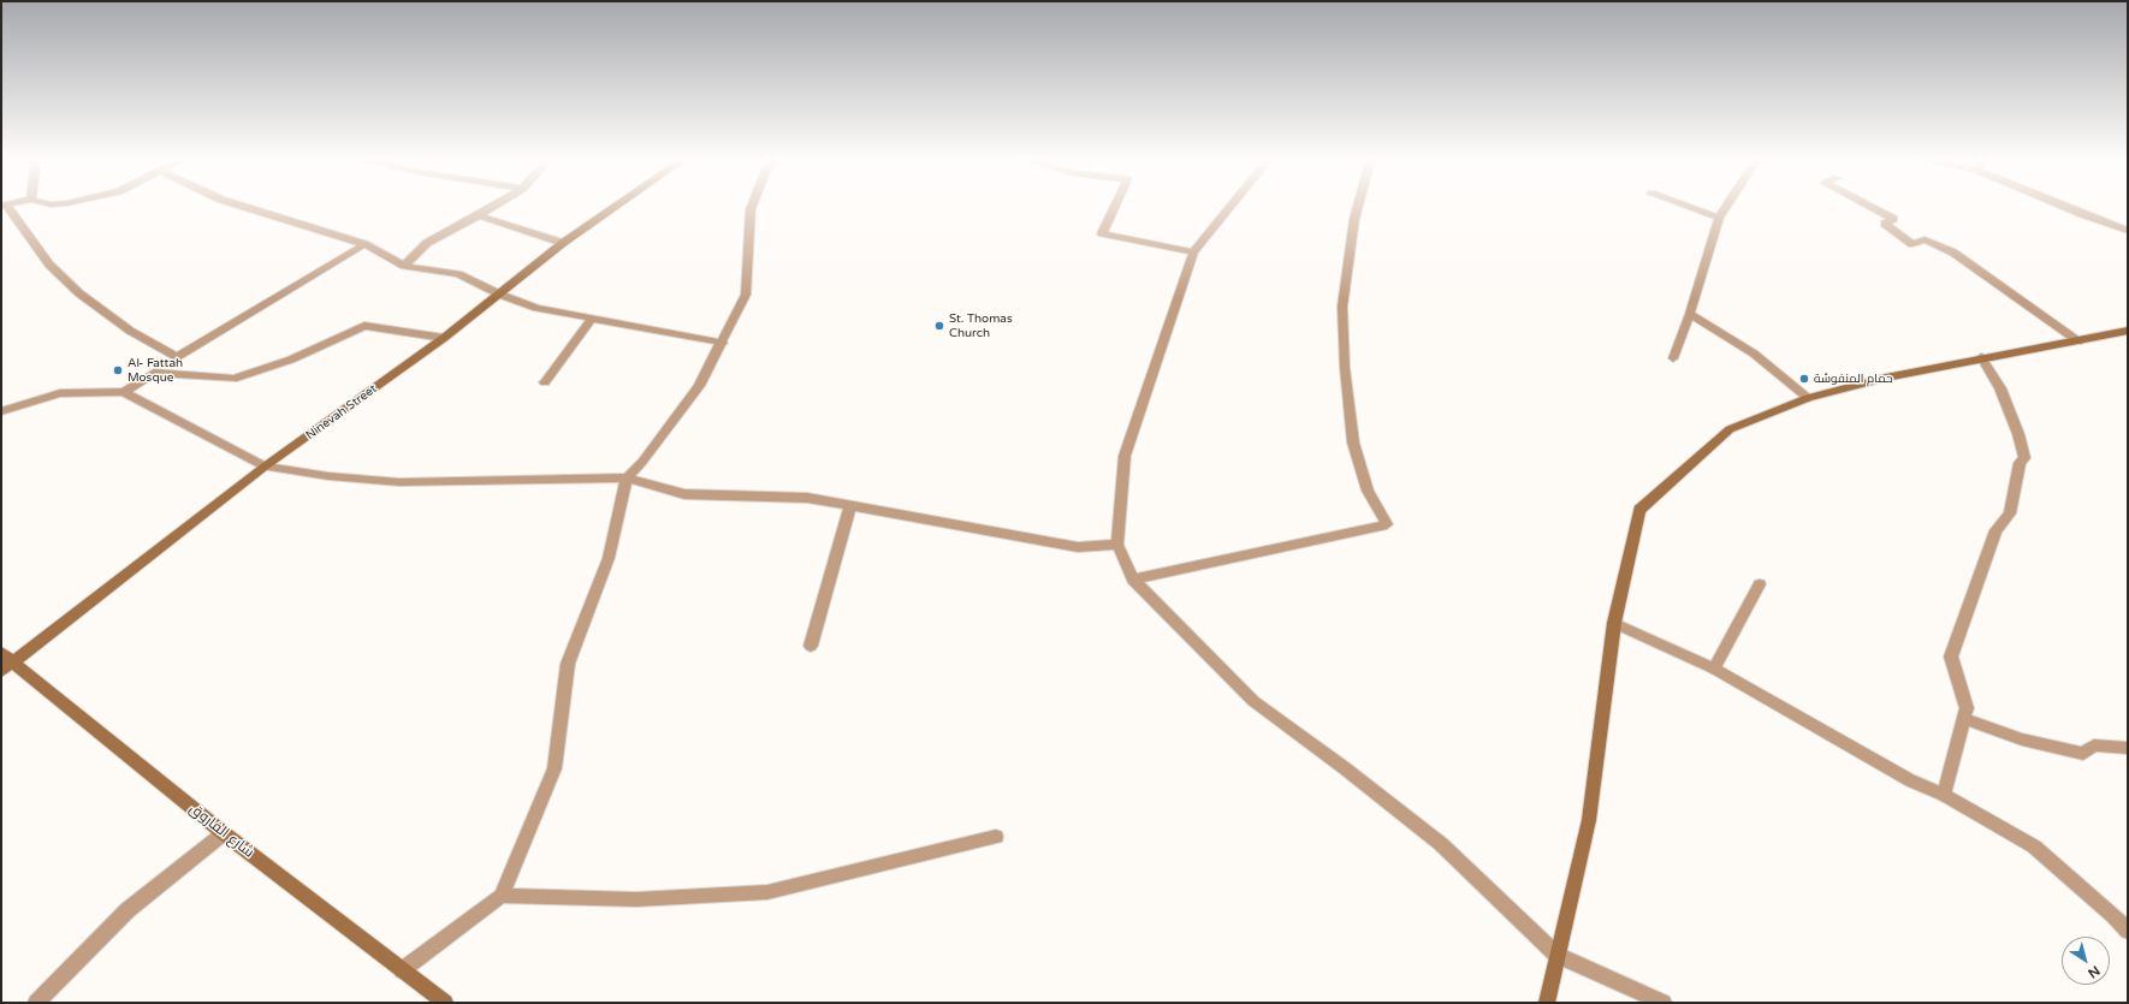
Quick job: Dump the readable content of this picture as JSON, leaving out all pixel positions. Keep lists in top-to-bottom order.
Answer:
{
  "streets": {
    "main road": ["Ninevah Street", "شارع الفاروق"]
  },
  "crossings": [
    ["Ninevah Street", "شارع الفاروق"]
  ],
  "places": ["St. Thomas Church", "Al- Fattah Mosque", "حمام المنفوشة"],
  "north": "bottom right"
}
